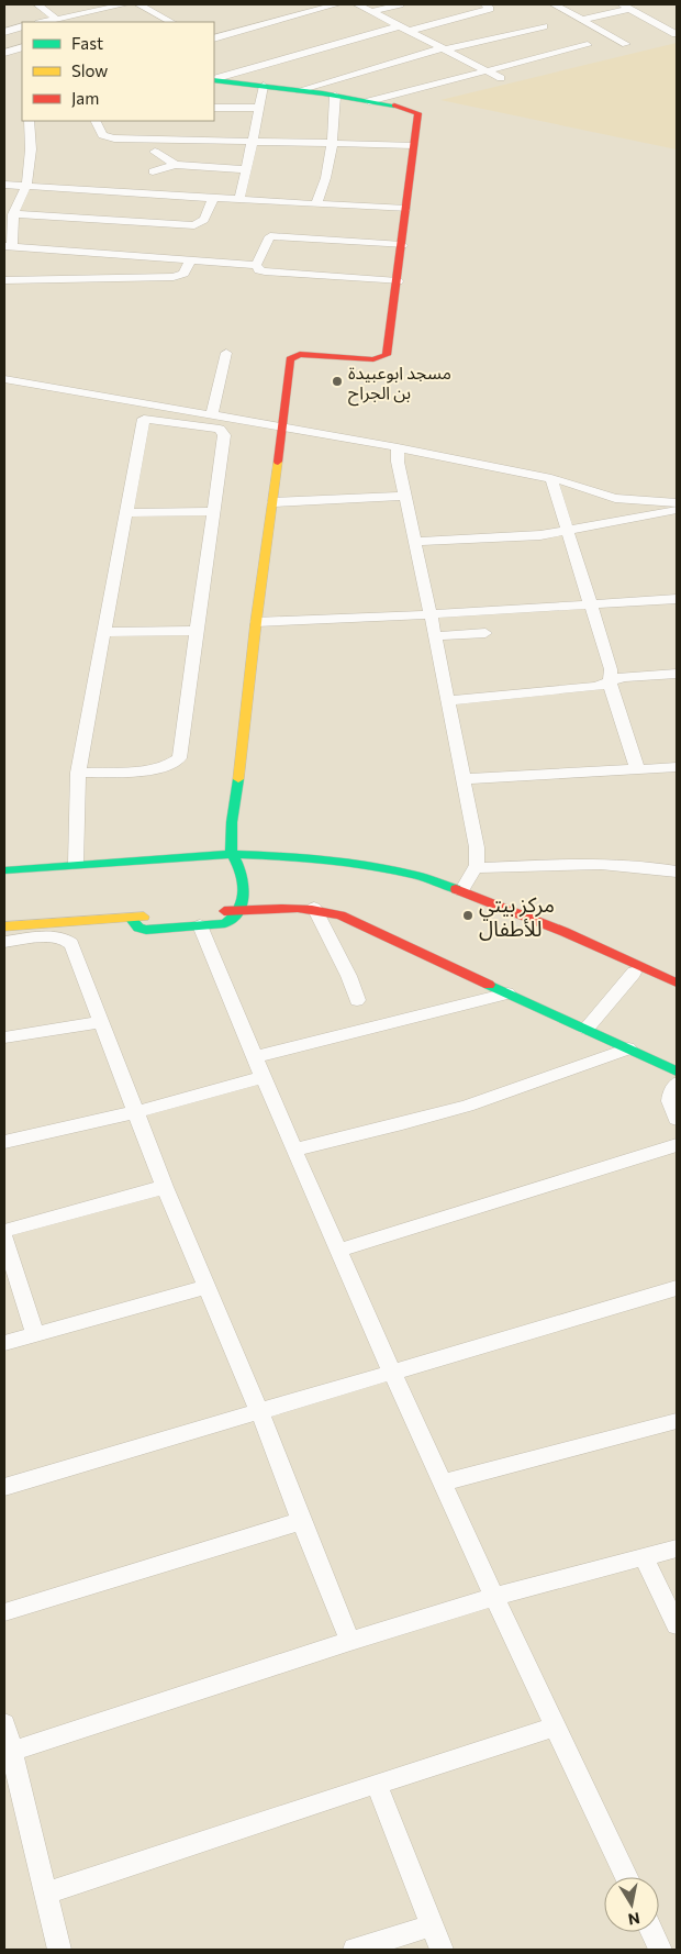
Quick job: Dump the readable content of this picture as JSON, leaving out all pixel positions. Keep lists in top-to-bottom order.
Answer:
{
  "places": ["مسجد ابوعبيدة بن الجراح", "مركز بيتي للأطفال"],
  "legend": ["Fast", "Slow", "Jam"],
  "north": "bottom"
}
